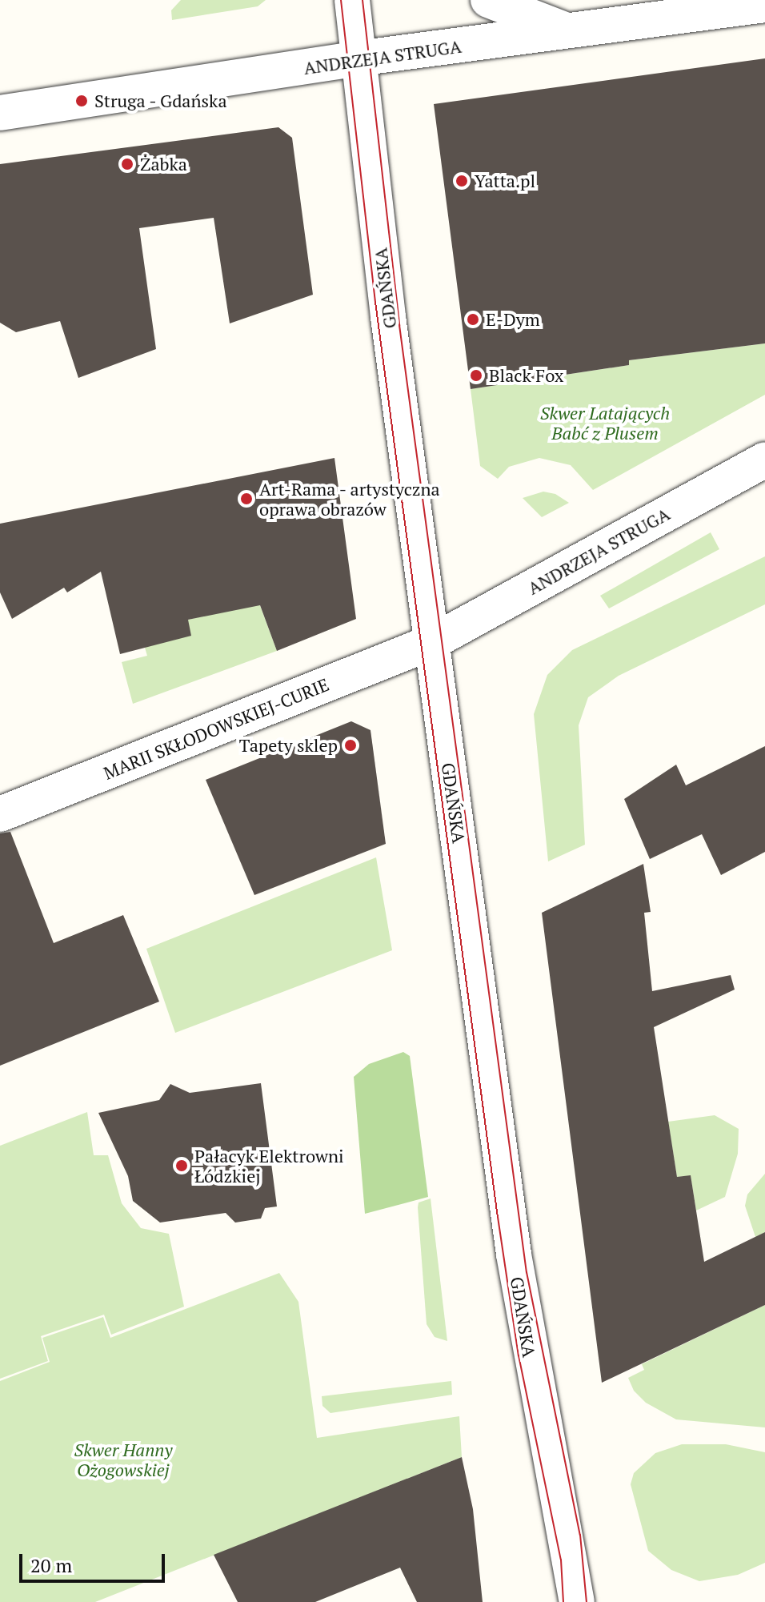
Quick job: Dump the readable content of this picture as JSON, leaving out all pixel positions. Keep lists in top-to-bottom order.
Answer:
{
  "streets": {
    "street": ["ANDRZEJA STRUGA", "GDAŃSKA", "MARII SKŁODOWSKIEJ-CURIE"]
  },
  "crossings": [
    ["ANDRZEJA STRUGA", "GDAŃSKA"],
    ["ANDRZEJA STRUGA", "MARII SKŁODOWSKIEJ-CURIE"],
    ["GDAŃSKA", "MARII SKŁODOWSKIEJ-CURIE"]
  ],
  "parks": ["Skwer Latających Babć z Plusem", "Skwer Hanny Ożogowskiej"],
  "places": [
    "Struga - Gdańska",
    "Żabka",
    "Yatta.pl",
    "E-Dym",
    "Black Fox",
    "Art-Rama - artystyczna oprawa obrazów",
    "Tapety sklep",
    "Pałacyk Elektrowni Łódzkiej"
  ],
  "scale_bar": "20 m"
}
